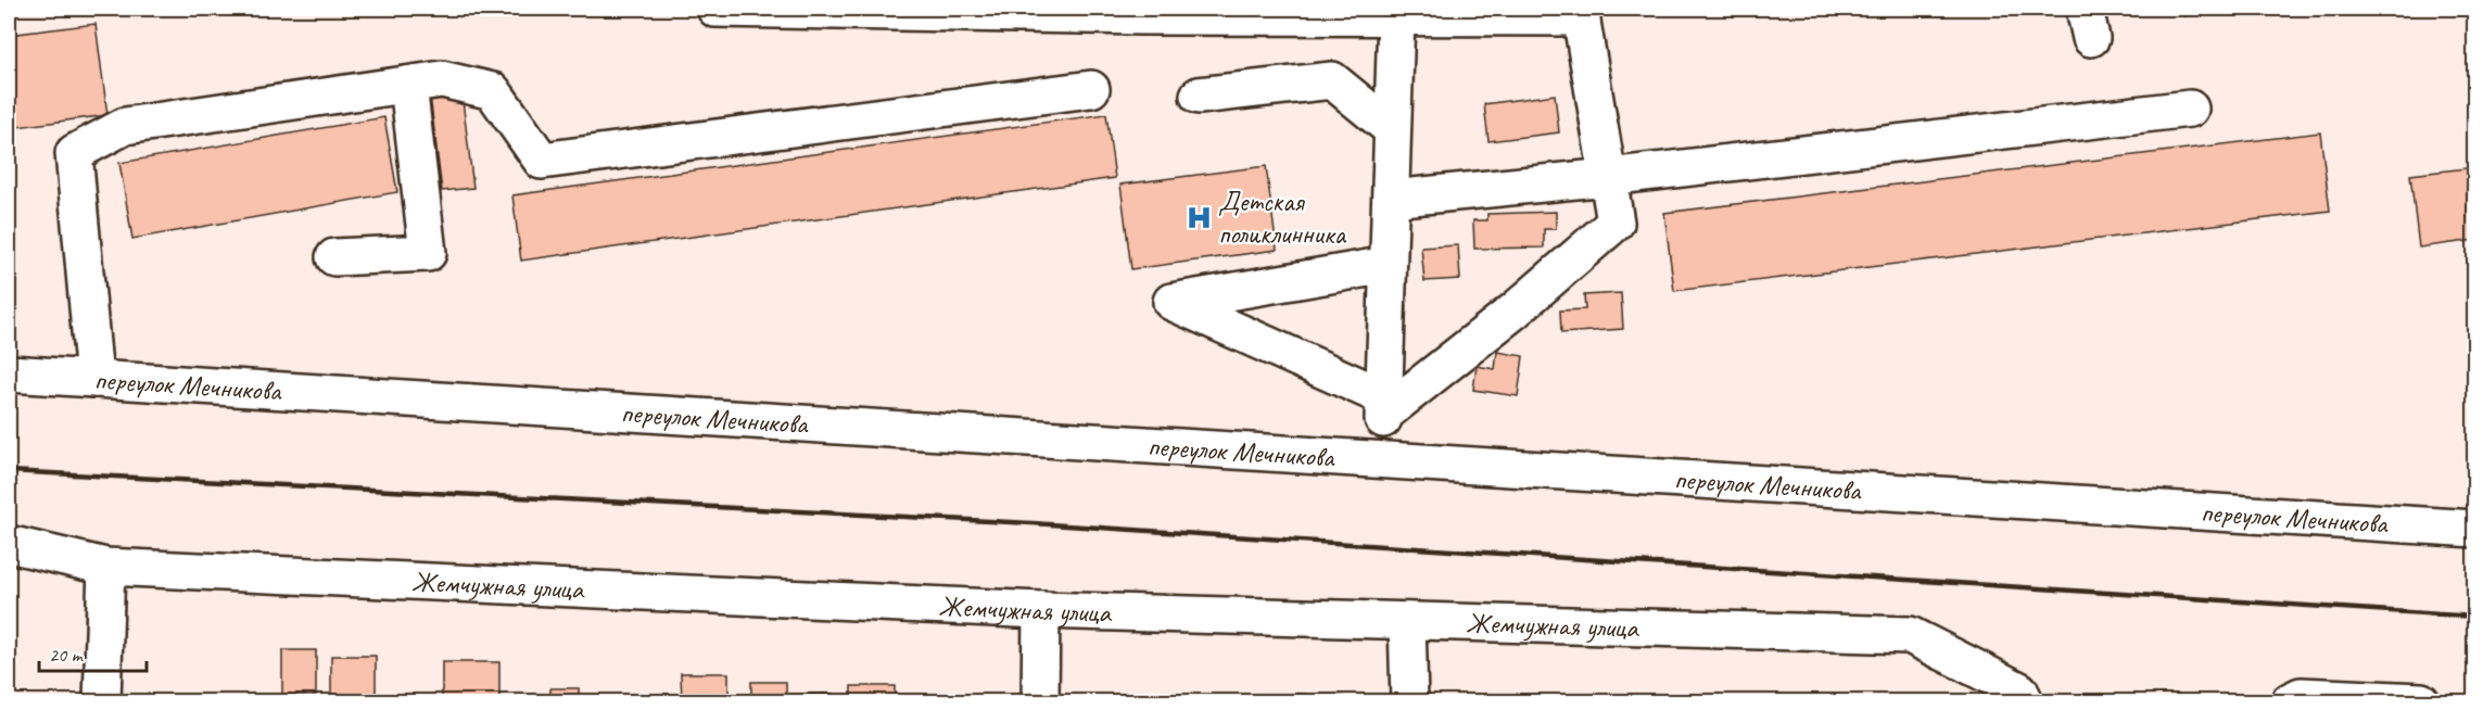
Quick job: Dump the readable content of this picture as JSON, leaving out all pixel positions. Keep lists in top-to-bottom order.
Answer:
{
  "streets": {
    "street": ["переулок Мечникова", "Жемчужная улица"]
  },
  "places": {
    "hospital": ["Детская поликлинника"]
  },
  "scale_bar": "20 m"
}
